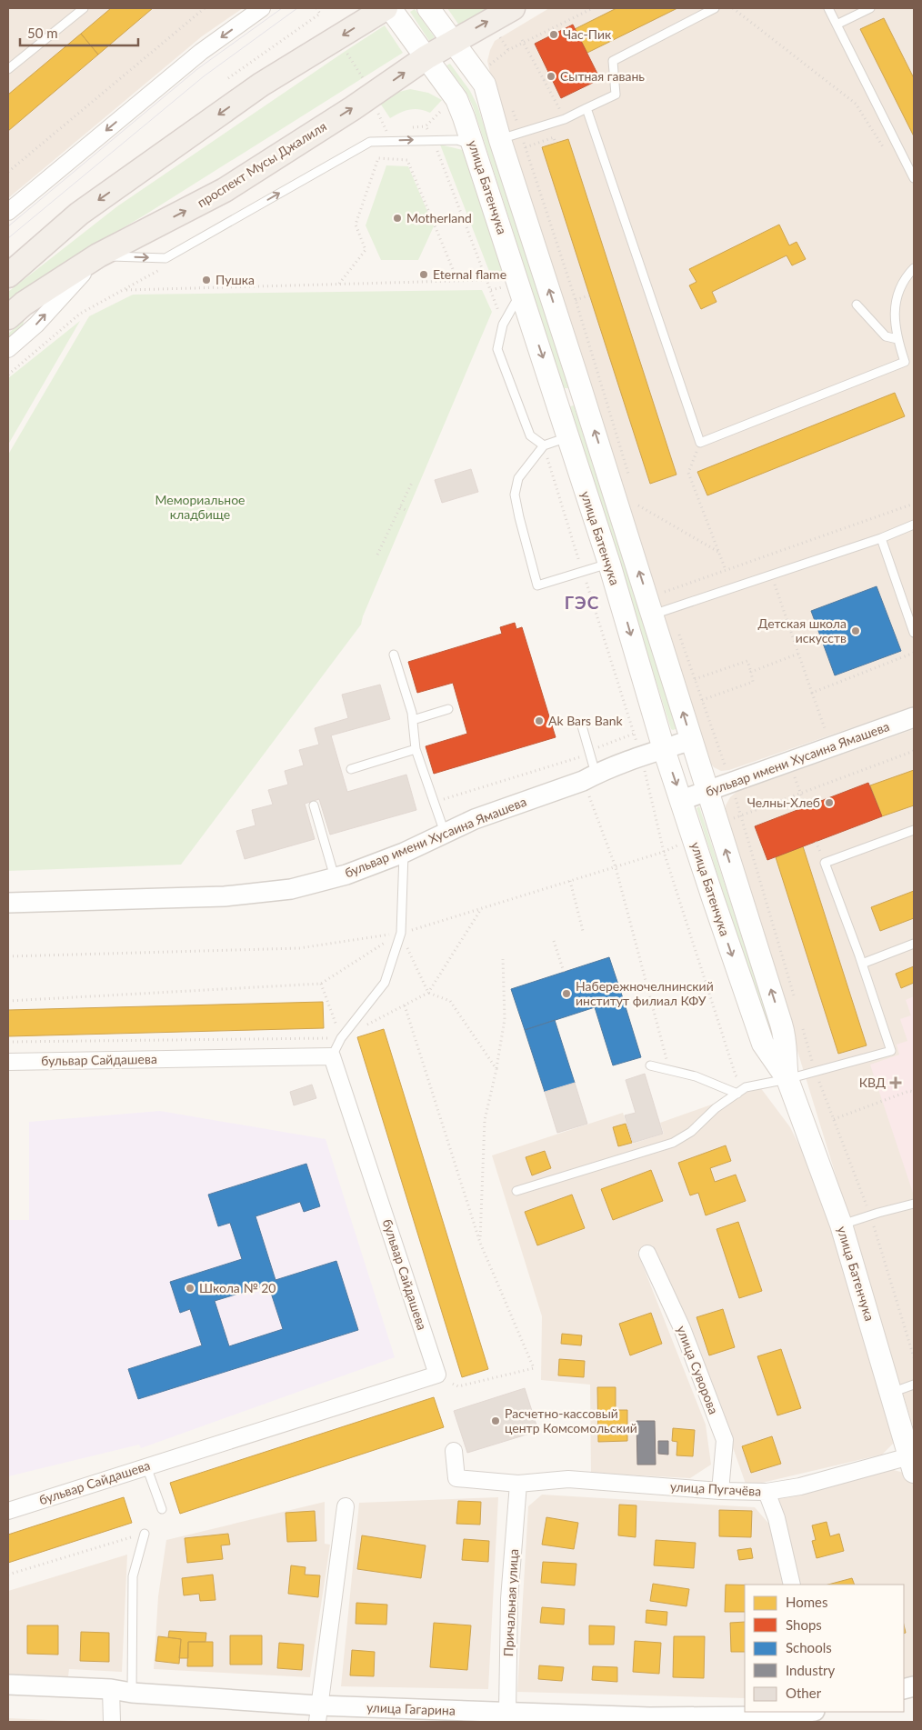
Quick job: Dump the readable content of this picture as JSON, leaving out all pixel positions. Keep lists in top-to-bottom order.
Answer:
{
  "streets": {
    "main road": ["проспект Мусы Джалиля", "улица Батенчука"],
    "street": [
      "бульвар имени Хусаина Ямашева",
      "бульвар Сайдашева",
      "улица Суворова",
      "улица Пугачёва",
      "Причальная улица",
      "улица Гагарина"
    ]
  },
  "crossings": [
    ["проспект Мусы Джалиля", "улица Батенчука"],
    ["улица Батенчука", "бульвар имени Хусаина Ямашева"],
    ["улица Батенчука", "улица Пугачёва"],
    ["улица Суворова", "улица Пугачёва"],
    ["улица Пугачёва", "Причальная улица"],
    ["Причальная улица", "улица Гагарина"]
  ],
  "districts": ["ГЭС"],
  "parks": ["Мемориальное кладбище"],
  "places": {
    "other": [
      "Час-Пик",
      "Сытная гавань",
      "Motherland",
      "Eternal flame",
      "Пушка",
      "Детская школа искусств",
      "Ak Bars Bank",
      "Челны-Хлеб",
      "Набережночелнинский институт филиал КФУ",
      "Школа № 20",
      "Расчетно-кассовый центр Комсомольский"
    ],
    "health": ["КВД"]
  },
  "legend": [
    "Homes",
    "Shops",
    "Schools",
    "Industry",
    "Other"
  ],
  "scale_bar": "50 m"
}
